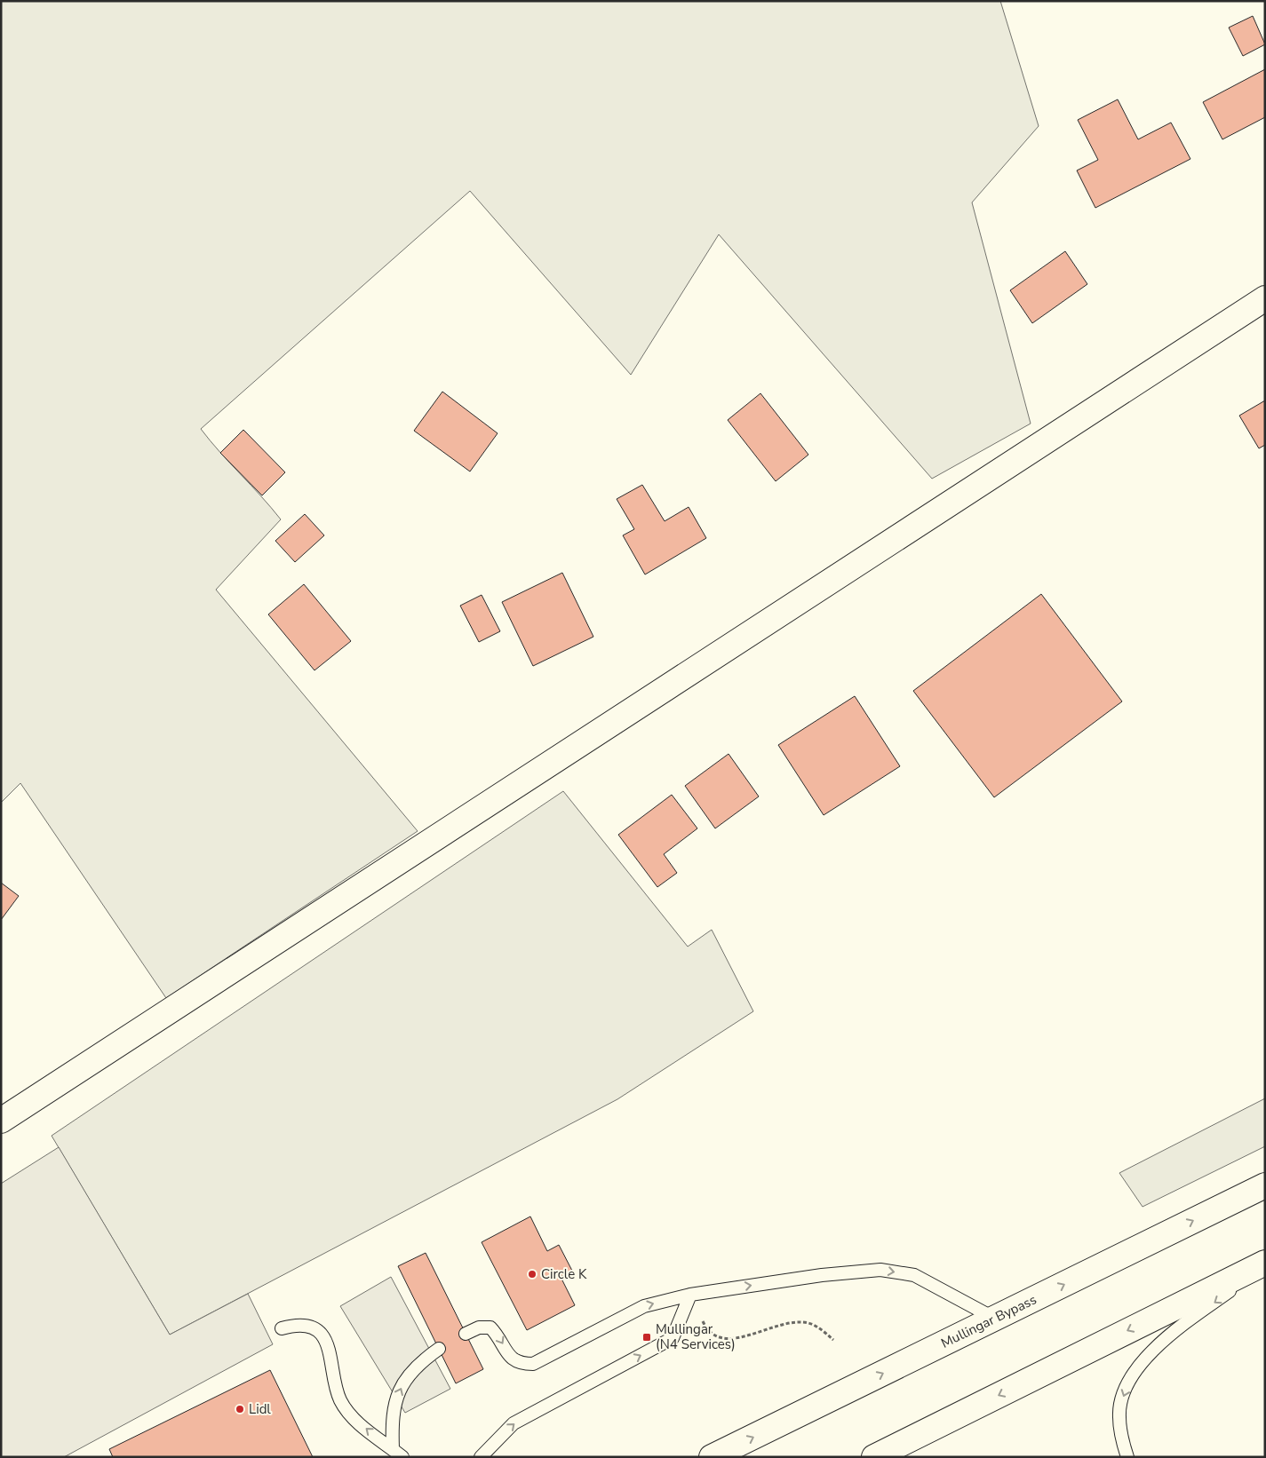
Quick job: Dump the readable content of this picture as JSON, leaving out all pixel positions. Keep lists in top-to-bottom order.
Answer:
{
  "streets": {
    "main road": ["Mullingar Bypass"]
  },
  "places": {
    "other": ["Circle K", "Lidl"],
    "transit": ["Mullingar (N4 Services)"]
  }
}
